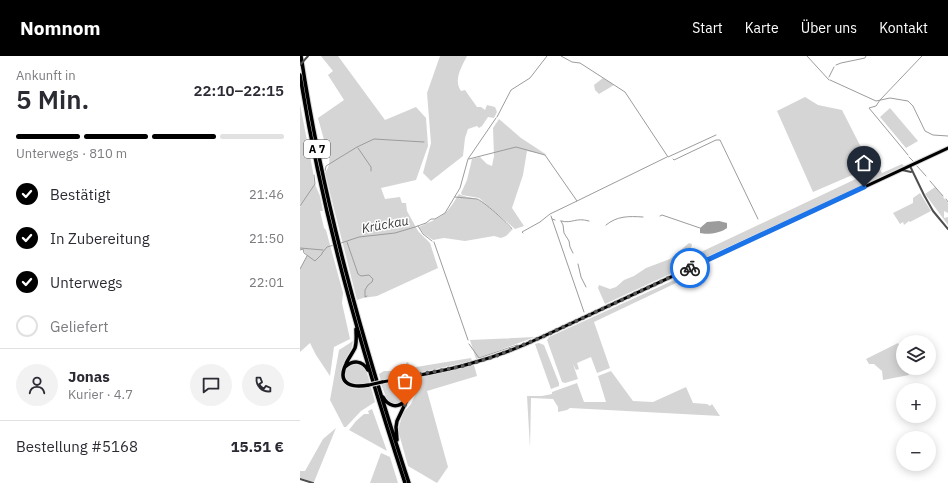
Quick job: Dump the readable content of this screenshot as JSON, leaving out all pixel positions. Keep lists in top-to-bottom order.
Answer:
{
  "streets": {
    "highway": ["A 7"]
  },
  "water": ["Krückau"],
  "page": {
    "header": "Nomnom",
    "nav": [
      "Start",
      "Karte",
      "Über uns",
      "Kontakt"
    ],
    "heading": ["5 Min.", "Ankunft in", "22:10–22:15"],
    "panel": [
      "Jonas",
      "Kurier · 4.7",
      "Bestellung #5168",
      "15.51 €"
    ],
    "bar": "Unterwegs · 810 m",
    "list": [
      ["Bestätigt", "21:46"],
      ["In Zubereitung", "21:50"],
      ["Unterwegs", "22:01"],
      "Geliefert"
    ],
    "map_buttons": ["+", "−"]
  }
}
